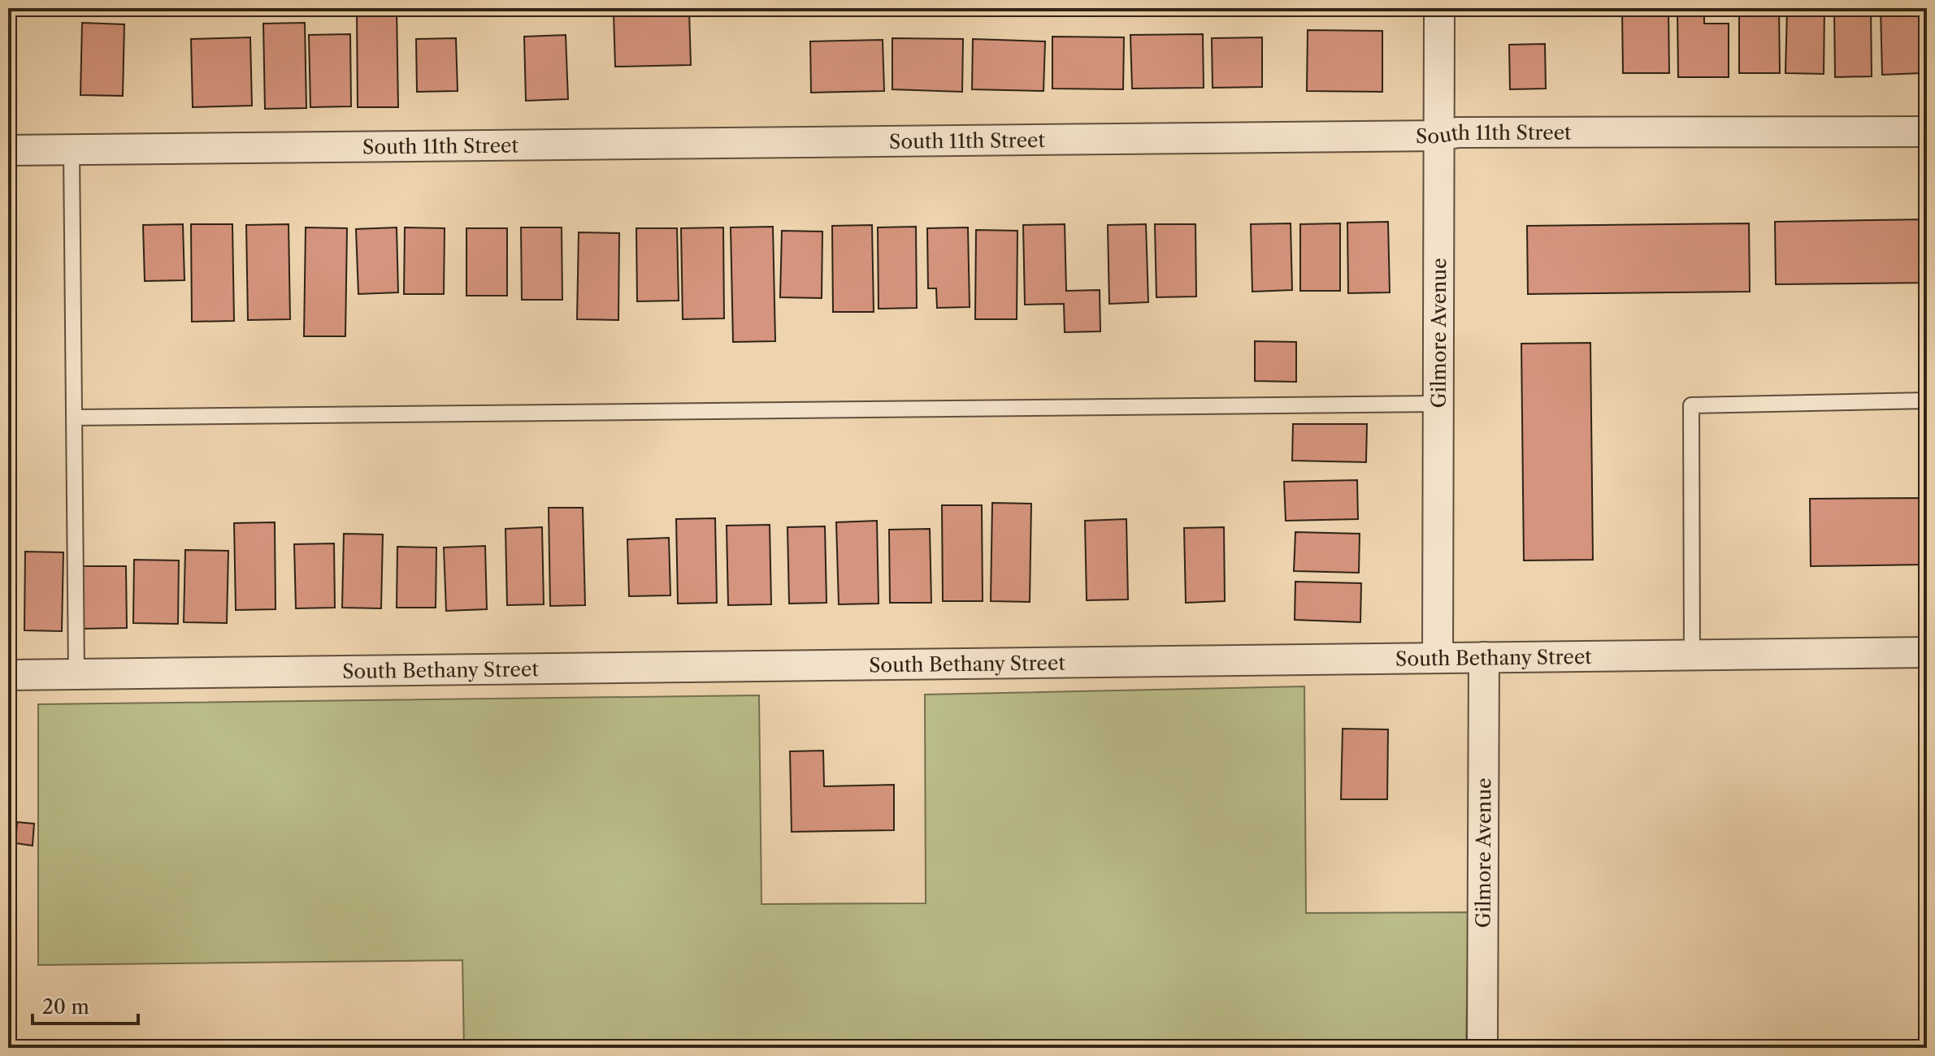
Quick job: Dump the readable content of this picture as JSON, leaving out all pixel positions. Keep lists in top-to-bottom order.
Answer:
{
  "streets": {
    "street": ["South 11th Street", "Gilmore Avenue", "South Bethany Street"]
  },
  "crossings": [
    ["South 11th Street", "Gilmore Avenue"],
    ["Gilmore Avenue", "South Bethany Street"]
  ],
  "scale_bar": "20 m"
}
